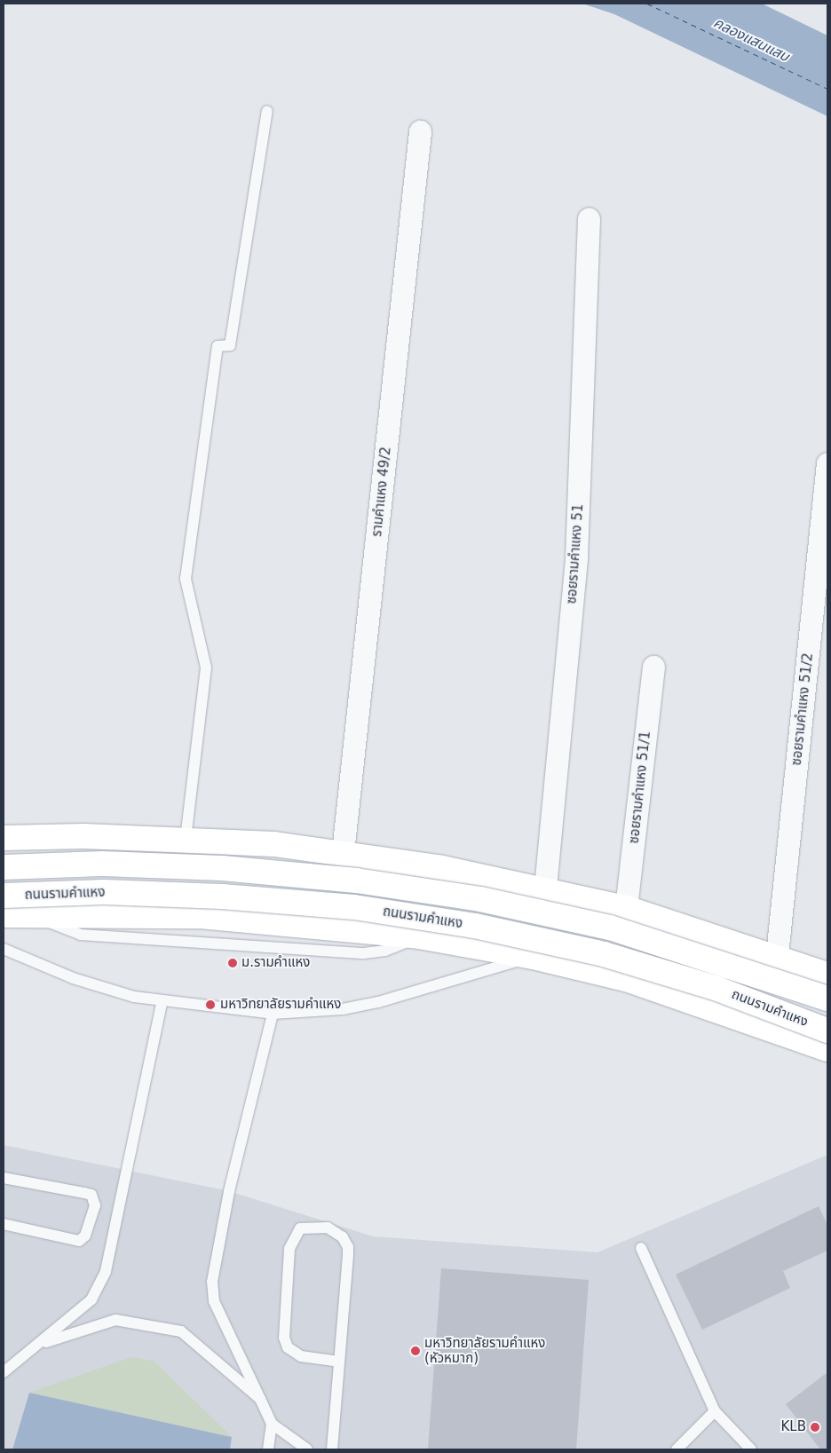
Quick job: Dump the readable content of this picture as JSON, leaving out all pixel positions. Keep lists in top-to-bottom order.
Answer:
{
  "streets": {
    "main road": ["ถนนรามคำแหง"],
    "street": [
      "รามคำแหง 49/2",
      "ซอยรามคำแหง 51",
      "ซอยรามคำแหง 51/2",
      "ซอยรามคำแหง 51/1"
    ]
  },
  "water": ["คลองแสนแสบ"],
  "places": [
    "ม.รามคำแหง",
    "มหาวิทยาลัยรามคำแหง",
    "มหาวิทยาลัยรามคำแหง (หัวหมาก)",
    "KLB"
  ]
}
